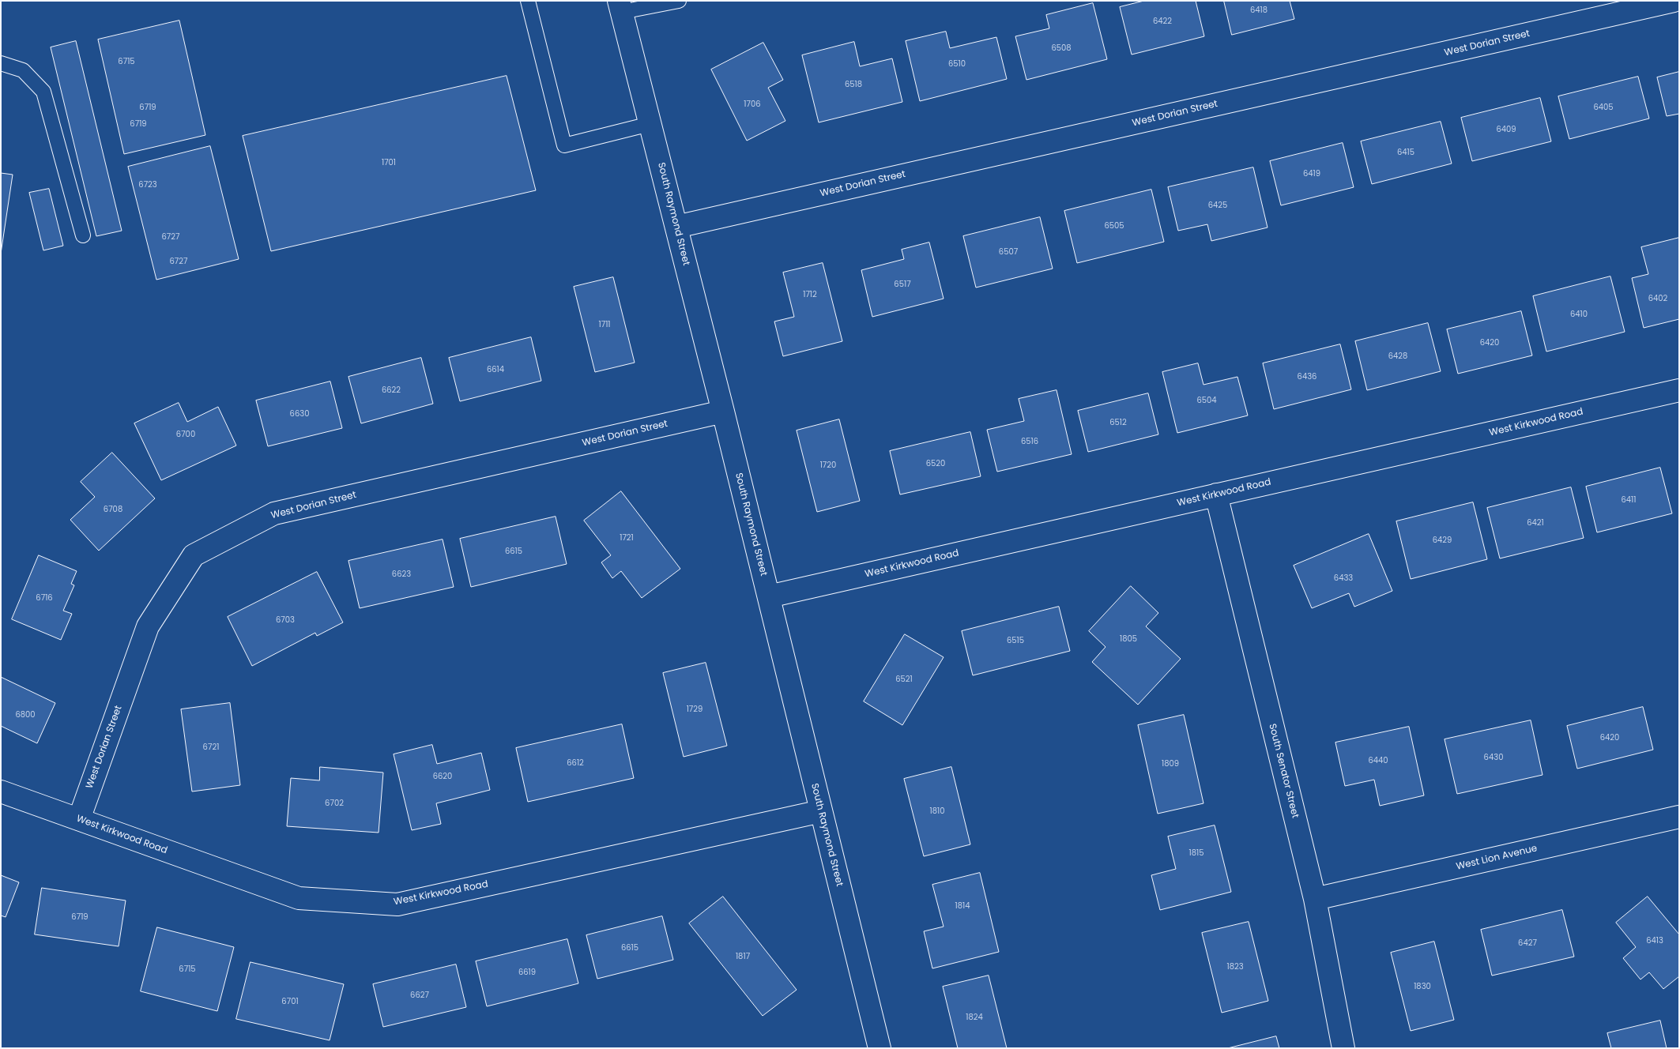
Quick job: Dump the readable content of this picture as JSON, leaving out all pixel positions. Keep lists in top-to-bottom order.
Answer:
{
  "streets": {
    "street": [
      "West Dorian Street",
      "South Raymond Street",
      "West Kirkwood Road",
      "South Senator Street",
      "West Lion Avenue"
    ]
  },
  "crossings": [
    ["West Dorian Street", "South Raymond Street"],
    ["West Dorian Street", "West Kirkwood Road"],
    ["South Raymond Street", "West Kirkwood Road"],
    ["West Kirkwood Road", "South Senator Street"],
    ["South Senator Street", "West Lion Avenue"]
  ],
  "house_numbers": [
    "6418",
    "6422",
    "6508",
    "6715",
    "6510",
    "6518",
    "1706",
    "6719",
    "6405",
    "6719",
    "6409",
    "6415",
    "1701",
    "6419",
    "6723",
    "6425",
    "6505",
    "6727",
    "6507",
    "6727",
    "6517",
    "1712",
    "6402",
    "6410",
    "1711",
    "6420",
    "6428",
    "6614",
    "6436",
    "6622",
    "6504",
    "6630",
    "6512",
    "6700",
    "6516",
    "6520",
    "1720",
    "6411",
    "6708",
    "6421",
    "1721",
    "6429",
    "6615",
    "6623",
    "6433",
    "6716",
    "6703",
    "1805",
    "6515",
    "6521",
    "1729",
    "6800",
    "6420",
    "6721",
    "6430",
    "6440",
    "6612",
    "1809",
    "6620",
    "6702",
    "1810",
    "1815",
    "1814",
    "6719",
    "6413",
    "6427",
    "6615",
    "1817",
    "1823",
    "6715",
    "6619",
    "1830",
    "6627",
    "6701",
    "1824"
  ]
}
